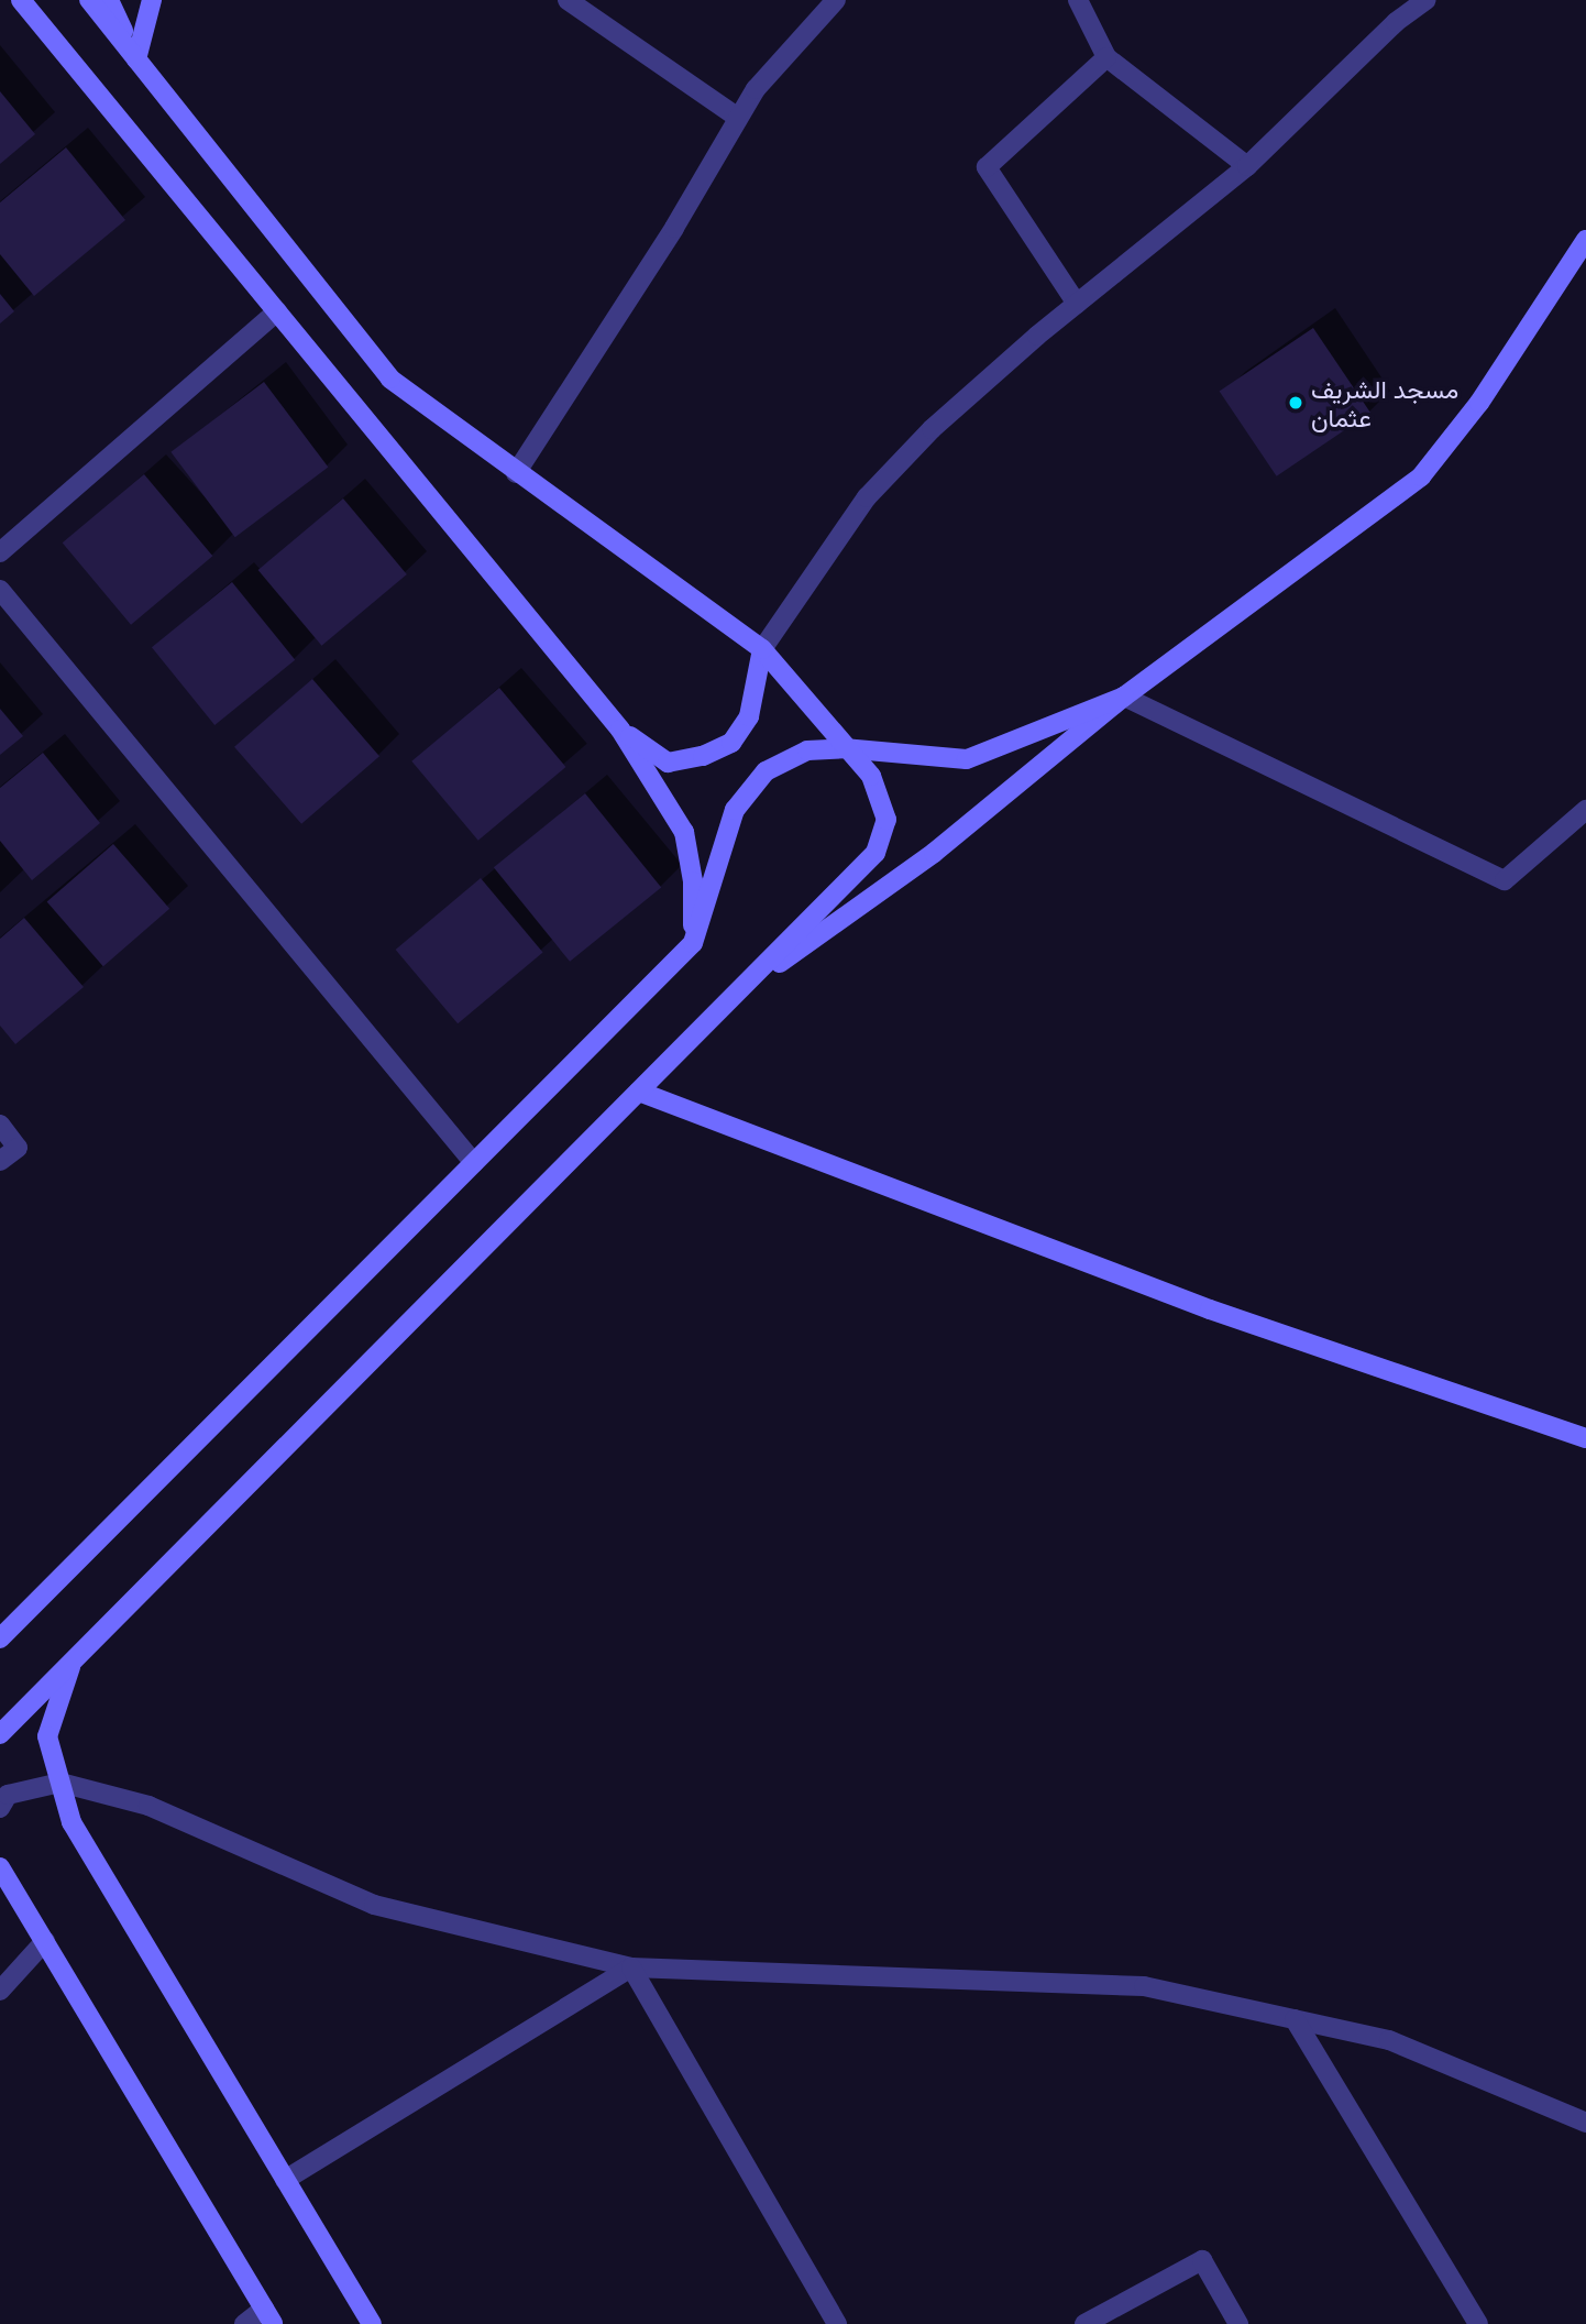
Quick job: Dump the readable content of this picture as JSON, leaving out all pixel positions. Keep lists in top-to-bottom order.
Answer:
{
  "places": ["مسجد الشريف عثمان"]
}
